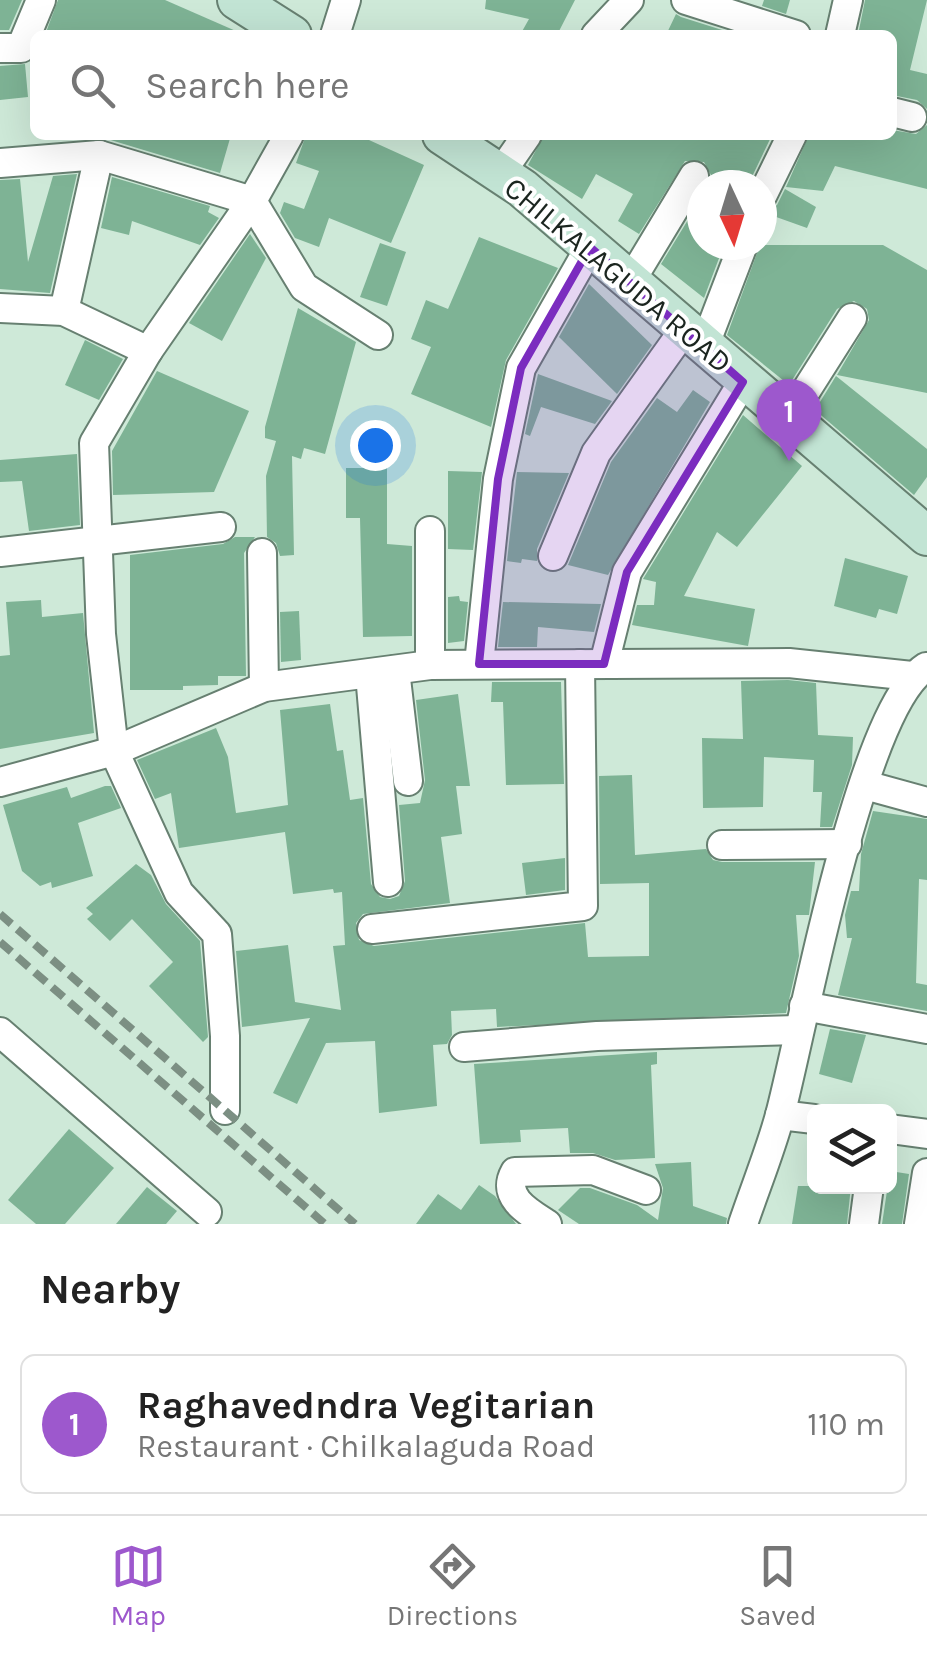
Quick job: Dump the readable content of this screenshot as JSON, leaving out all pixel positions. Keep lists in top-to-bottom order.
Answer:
{
  "streets": {
    "main road": ["CHILKALAGUDA ROAD"]
  },
  "north": "bottom",
  "page": {
    "search": "Search here",
    "pins": "1",
    "heading": "Nearby",
    "list": [
      {
        "mark": "1",
        "name": "Raghavedndra Vegitarian",
        "note": "Restaurant · Chilkalaguda Road",
        "value": "110 m"
      }
    ],
    "nav": ["Map", "Directions", "Saved"]
  }
}
